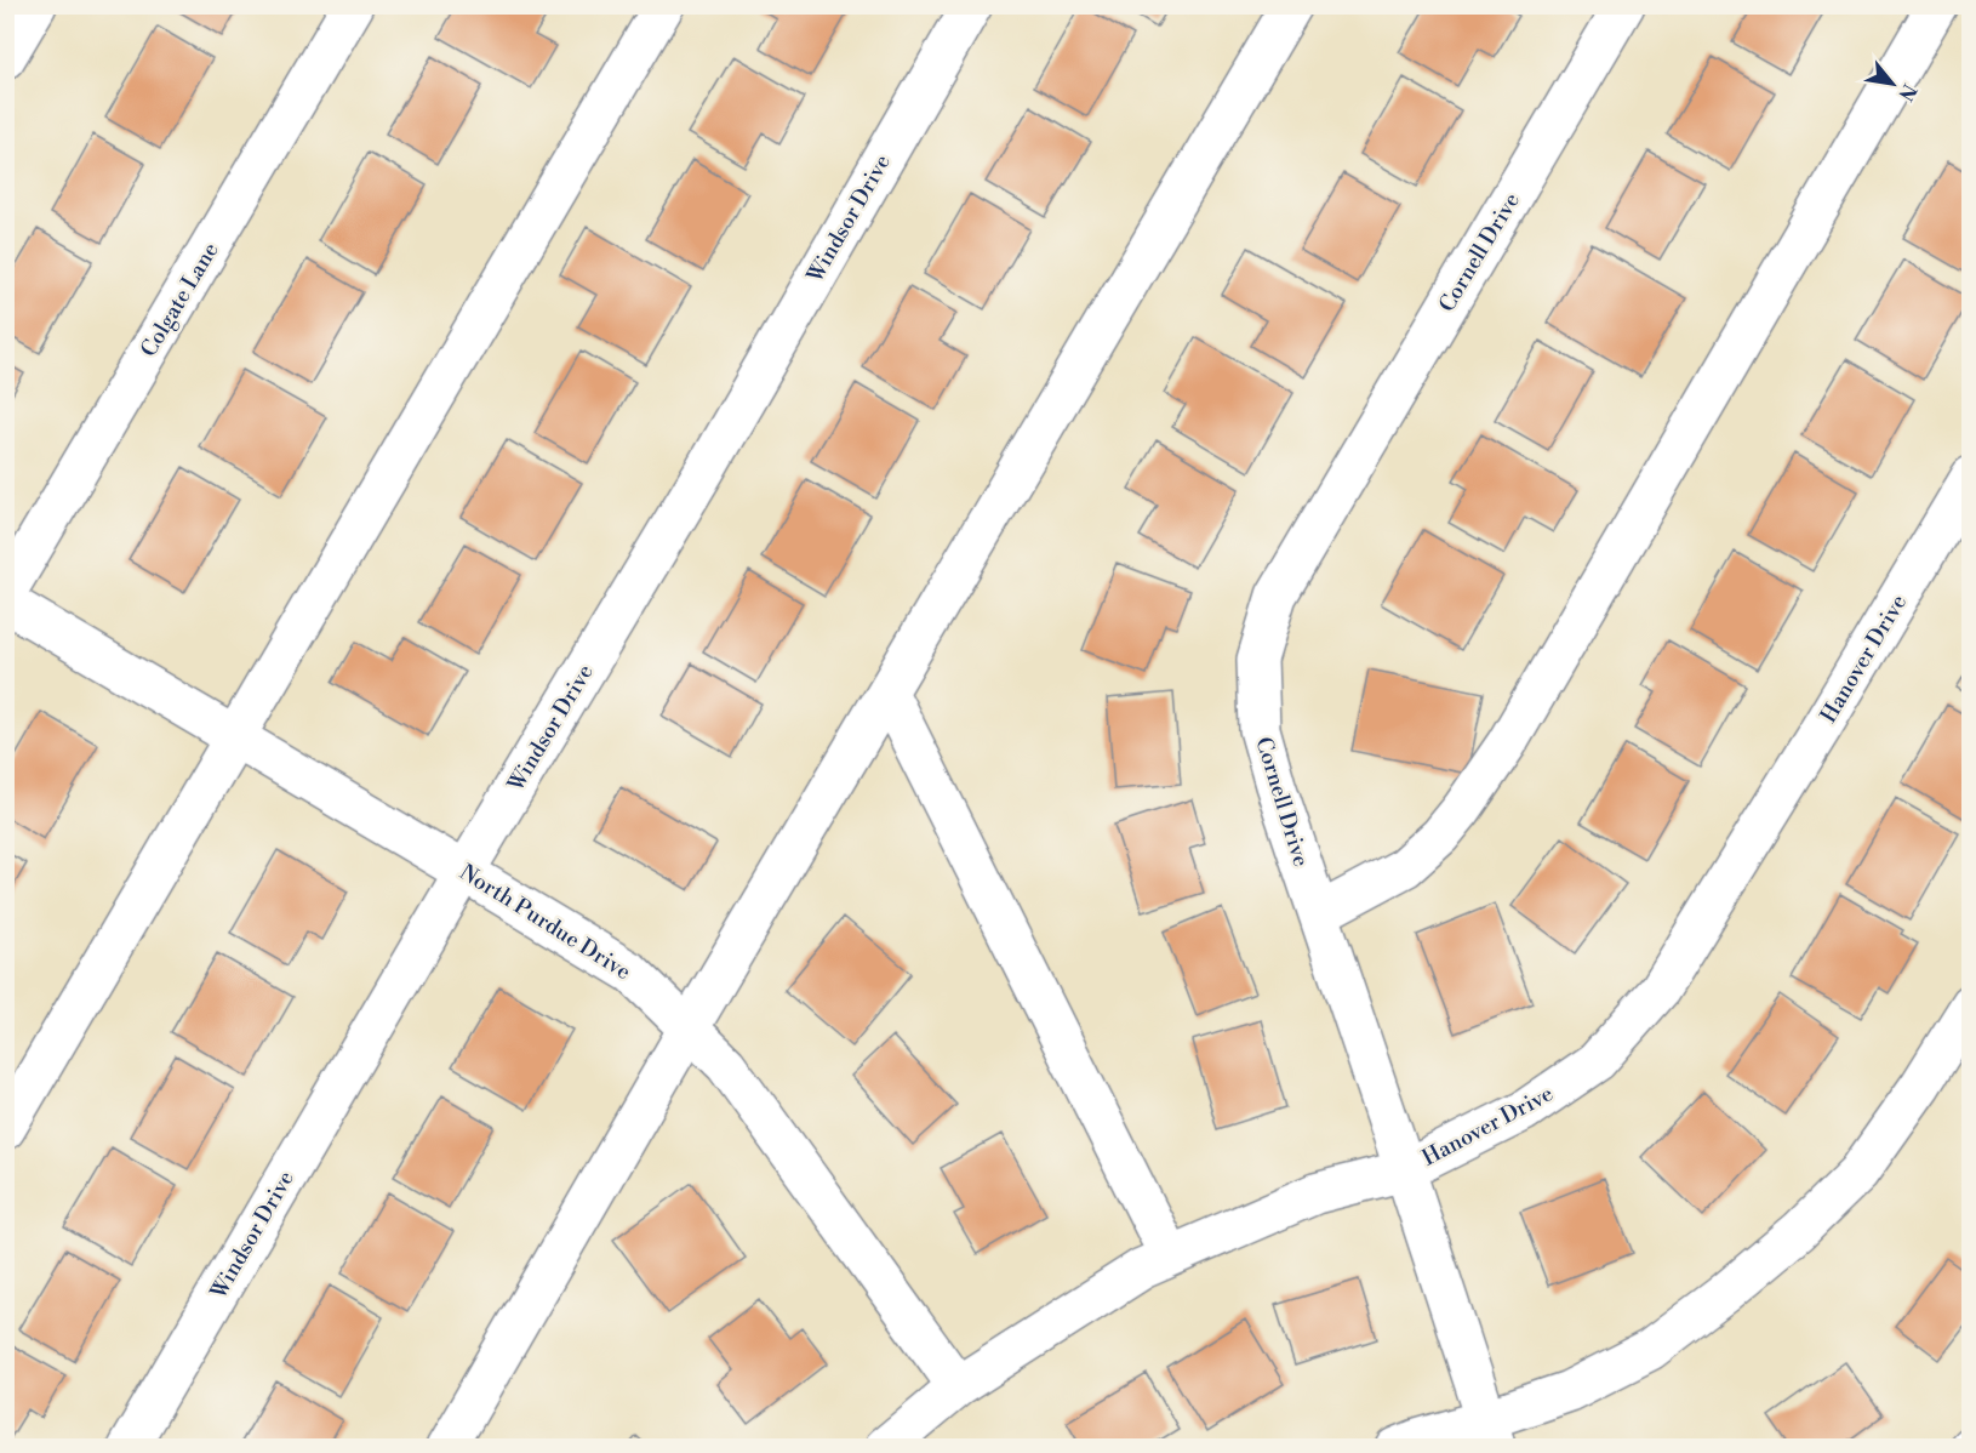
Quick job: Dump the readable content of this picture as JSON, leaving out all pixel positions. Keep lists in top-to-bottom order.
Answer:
{
  "streets": {
    "street": [
      "Windsor Drive",
      "Cornell Drive",
      "Colgate Lane",
      "Hanover Drive",
      "North Purdue Drive"
    ]
  },
  "crossings": [
    ["Windsor Drive", "North Purdue Drive"],
    ["Cornell Drive", "Hanover Drive"],
    ["Hanover Drive", "North Purdue Drive"]
  ],
  "north": "bottom right"
}
